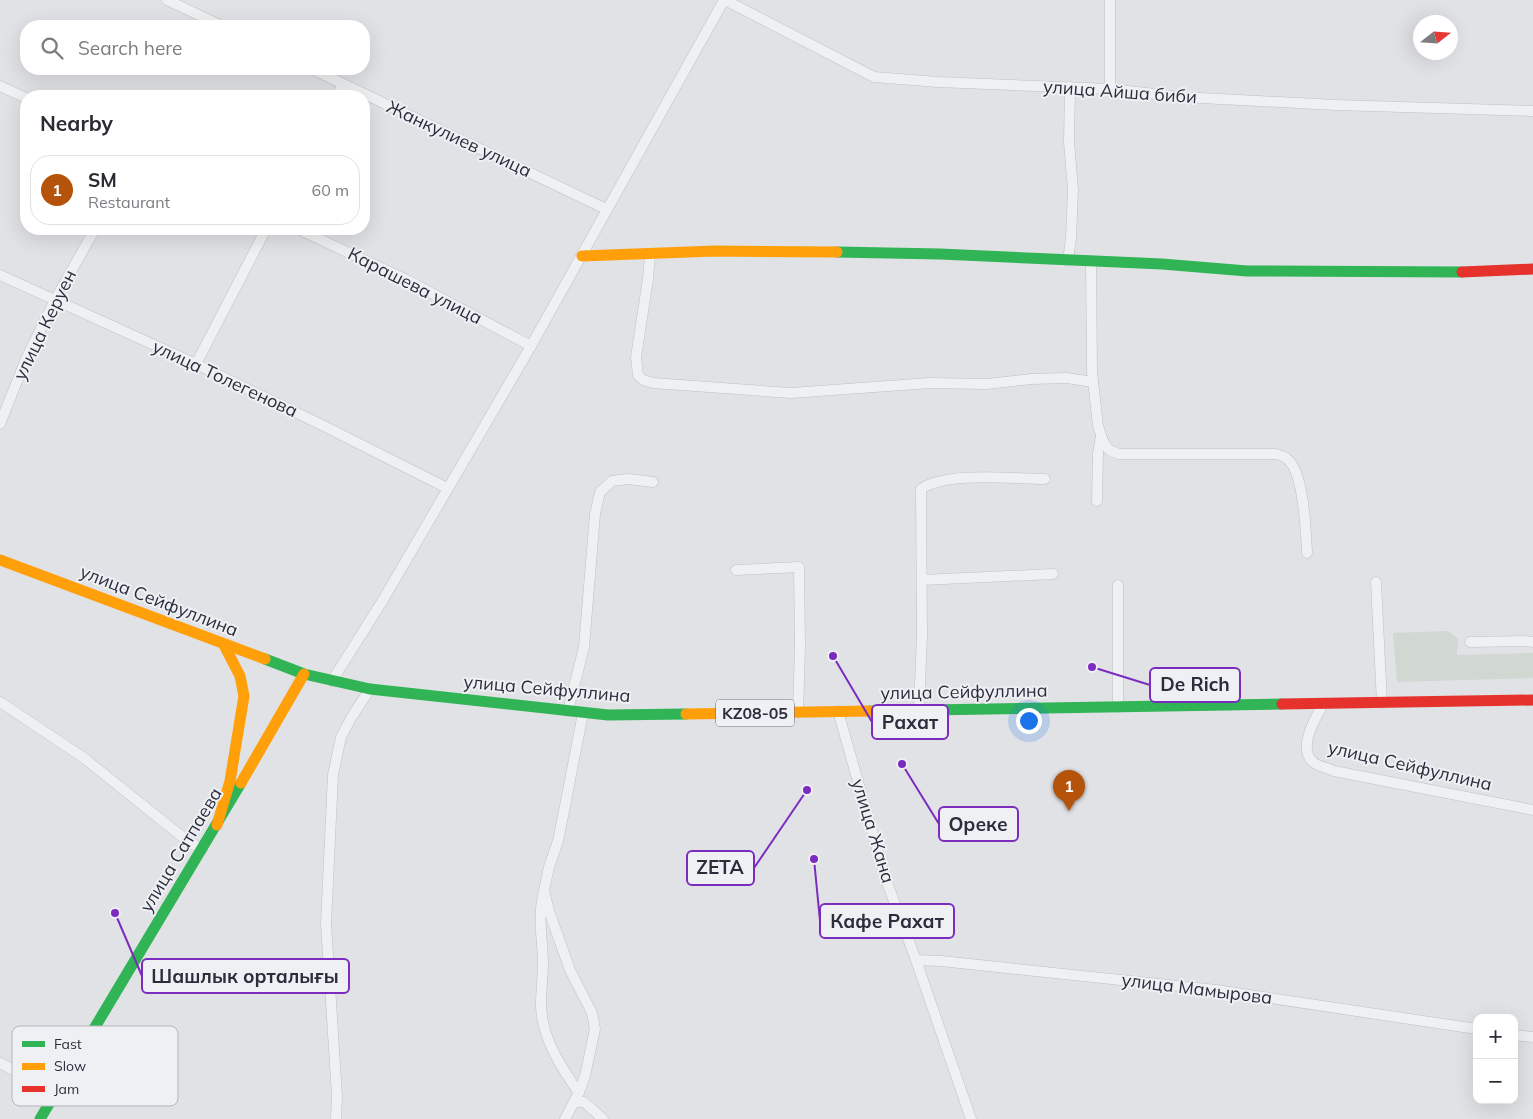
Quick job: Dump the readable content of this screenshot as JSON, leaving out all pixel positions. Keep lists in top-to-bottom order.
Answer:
{
  "streets": {
    "main road": ["улица Сейфуллина", "KZ08-05", "улица Сатпаева"],
    "street": [
      "улица Айша биби",
      "Жанкулиев улица",
      "Карашева улица",
      "улица Керуен",
      "улица Толегенова",
      "улица Жана",
      "улица Мамырова"
    ]
  },
  "crossings": [
    ["улица Керуен", "улица Толегенова"],
    ["улица Сейфуллина", "улица Жана"],
    ["улица Сейфуллина", "улица Сатпаева"],
    ["улица Жана", "улица Мамырова"]
  ],
  "places": [
    "Рахат",
    "De Rich",
    "Ореке",
    "ZETA",
    "Кафе Рахат",
    "Шашлык орталығы"
  ],
  "legend": ["Fast", "Slow", "Jam"],
  "north": "right",
  "page": {
    "search": "Search here",
    "heading": "Nearby",
    "list": [
      {
        "mark": "1",
        "name": "SM",
        "note": "Restaurant",
        "value": "60 m"
      }
    ],
    "pins": "1",
    "map_buttons": ["+", "−"]
  }
}
